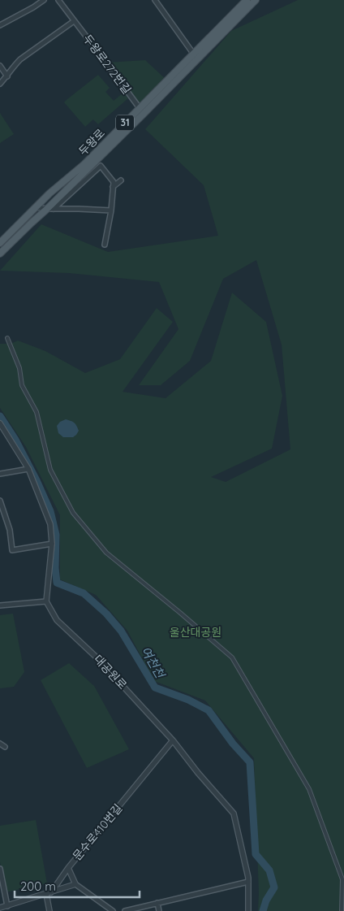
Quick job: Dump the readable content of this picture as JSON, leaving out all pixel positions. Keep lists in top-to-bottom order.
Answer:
{
  "streets": {
    "main road": ["31", "두왕로"],
    "street": ["두왕로272번길", "대공원로", "문수로410번길"]
  },
  "crossings": [
    ["두왕로272번길", "두왕로"],
    ["대공원로", "문수로410번길"]
  ],
  "water": ["여천천"],
  "parks": ["울산대공원"],
  "scale_bar": "200 m"
}
